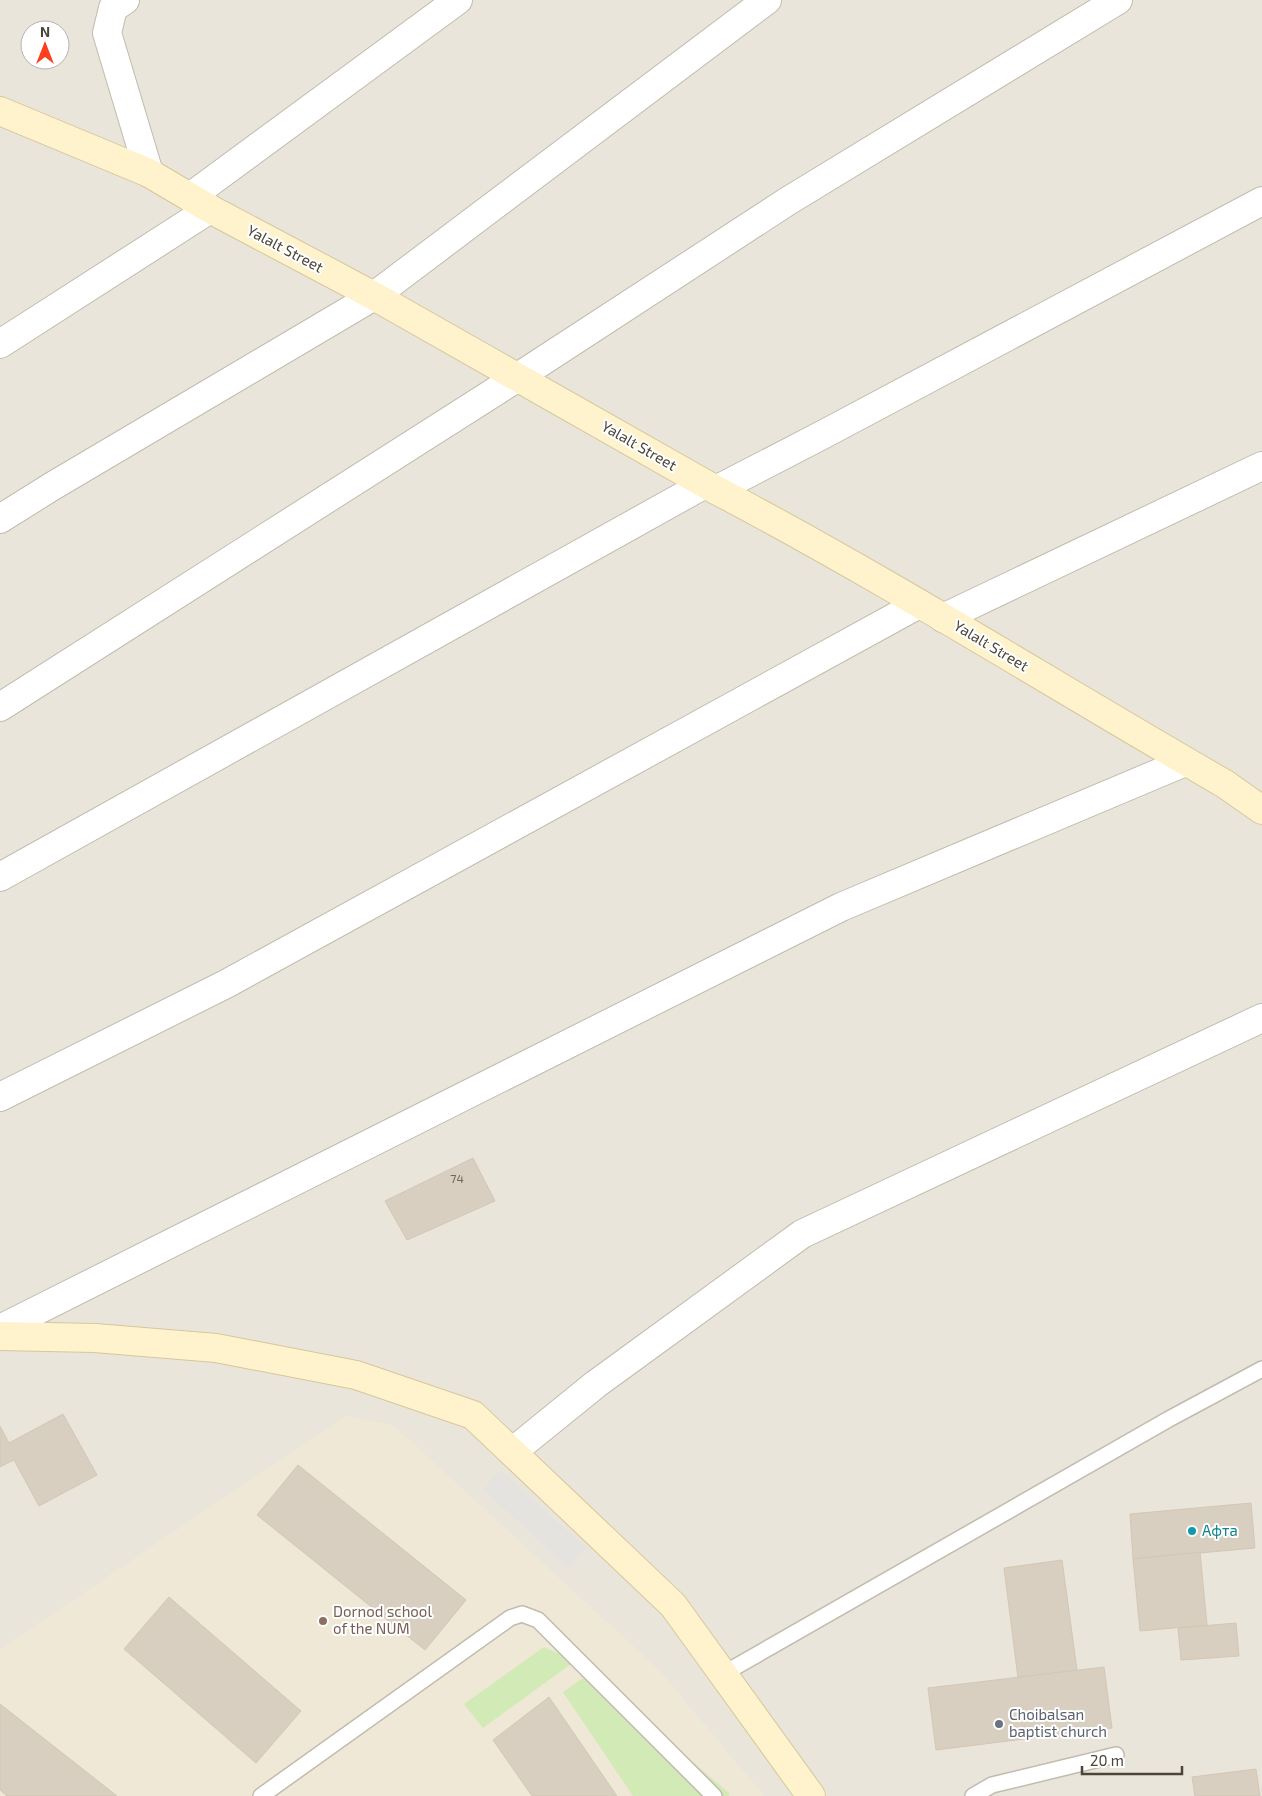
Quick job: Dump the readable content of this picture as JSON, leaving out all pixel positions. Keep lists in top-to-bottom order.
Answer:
{
  "streets": {
    "street": ["Yalalt Street"]
  },
  "places": ["Афта", "Dornod school of the NUM", "Choibalsan baptist church"],
  "house_numbers": ["74"],
  "scale_bar": "20 m",
  "north": "top"
}
